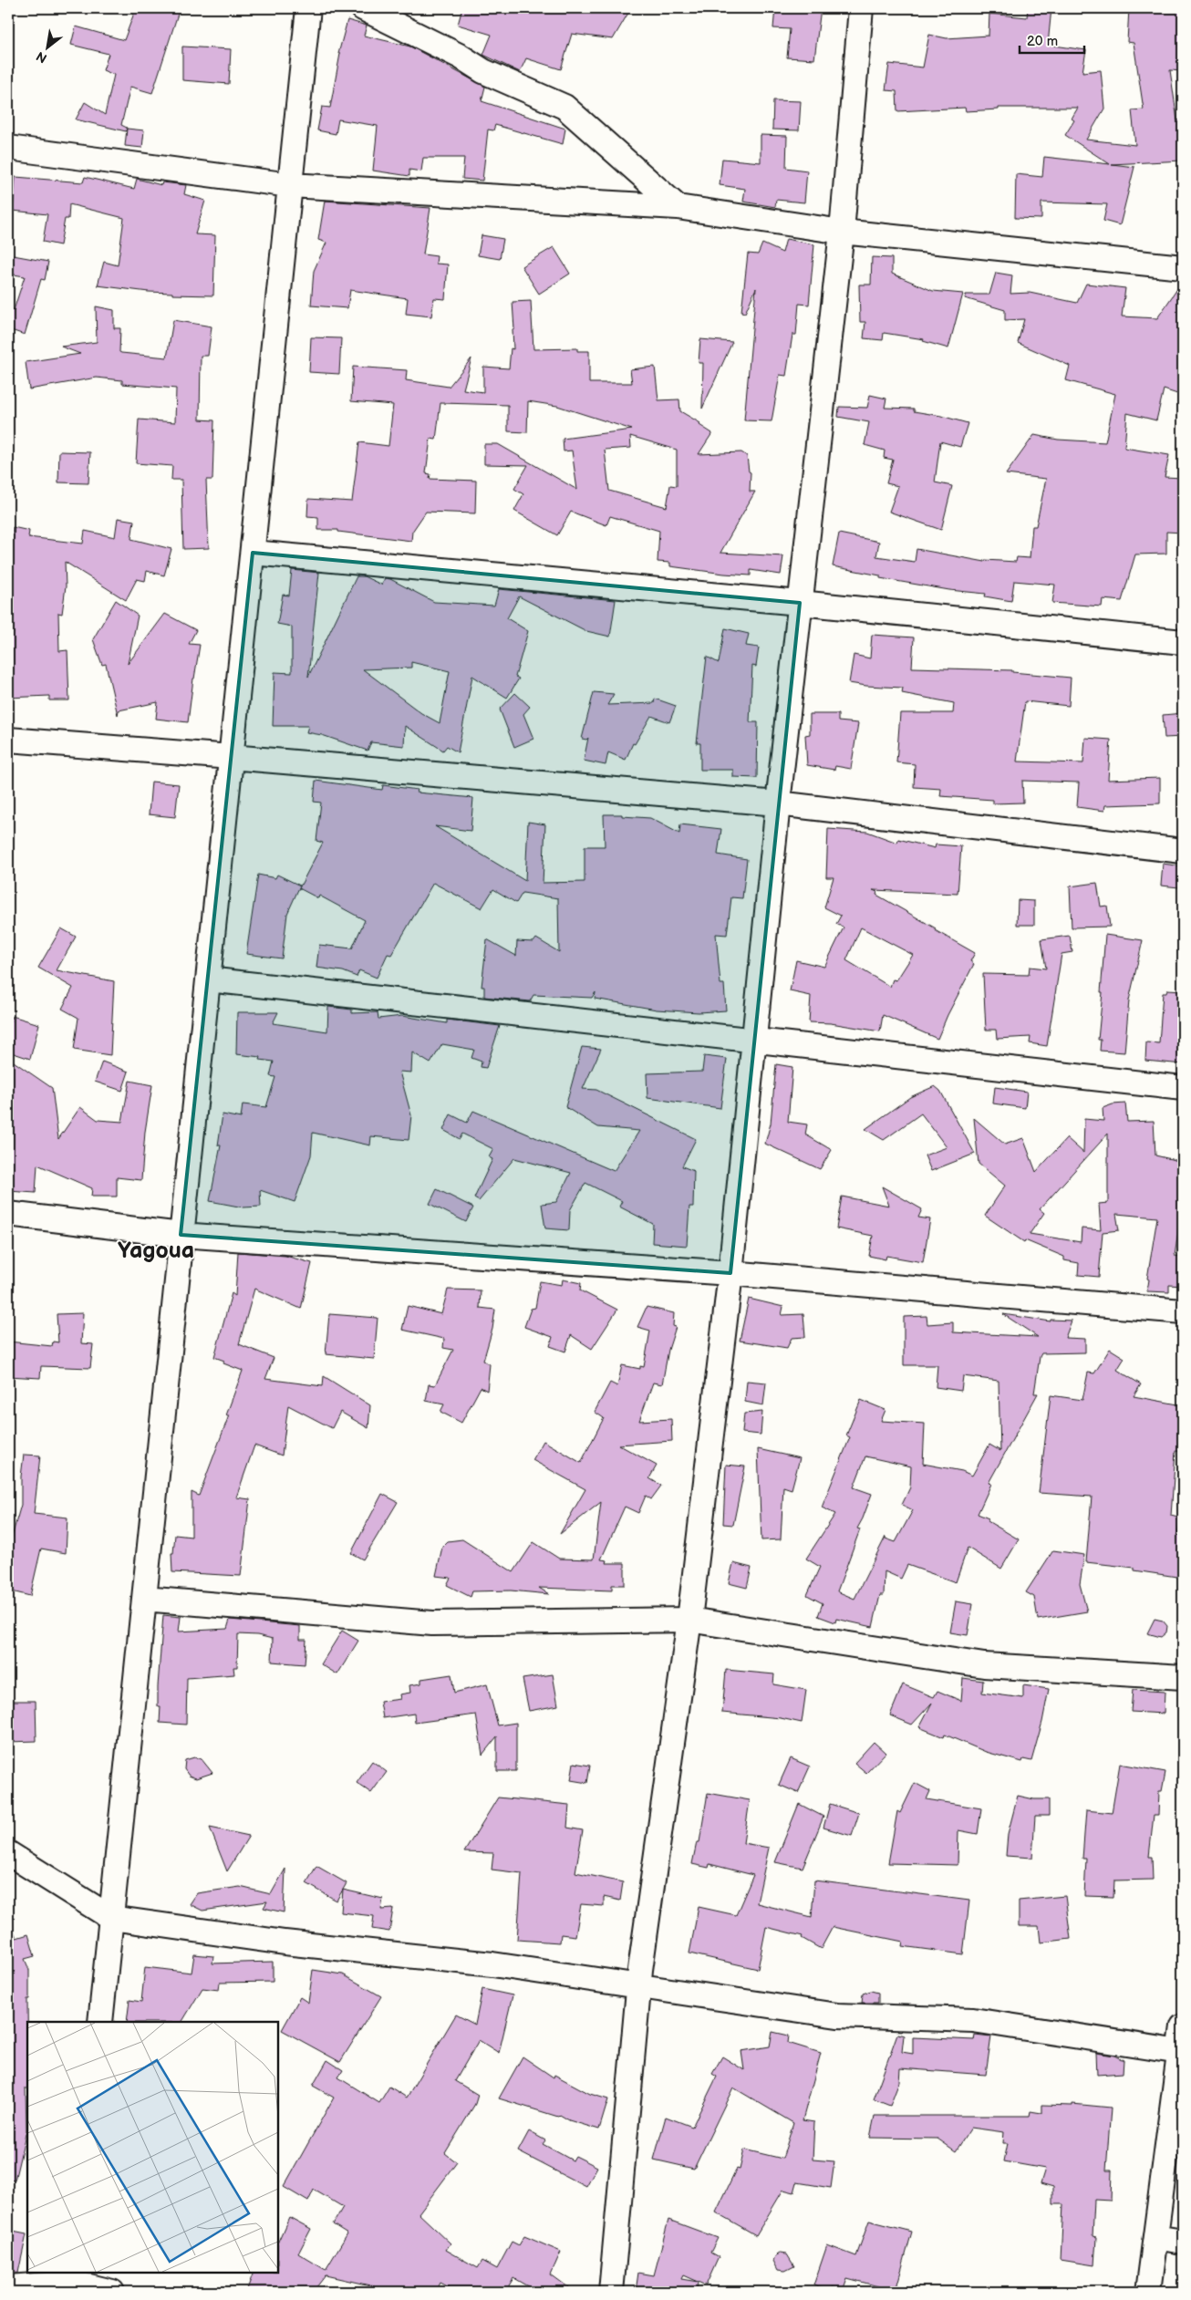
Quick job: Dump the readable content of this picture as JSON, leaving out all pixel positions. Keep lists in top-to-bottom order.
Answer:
{
  "districts": ["Yagoua"],
  "scale_bar": "20 m",
  "north": "bottom left"
}
